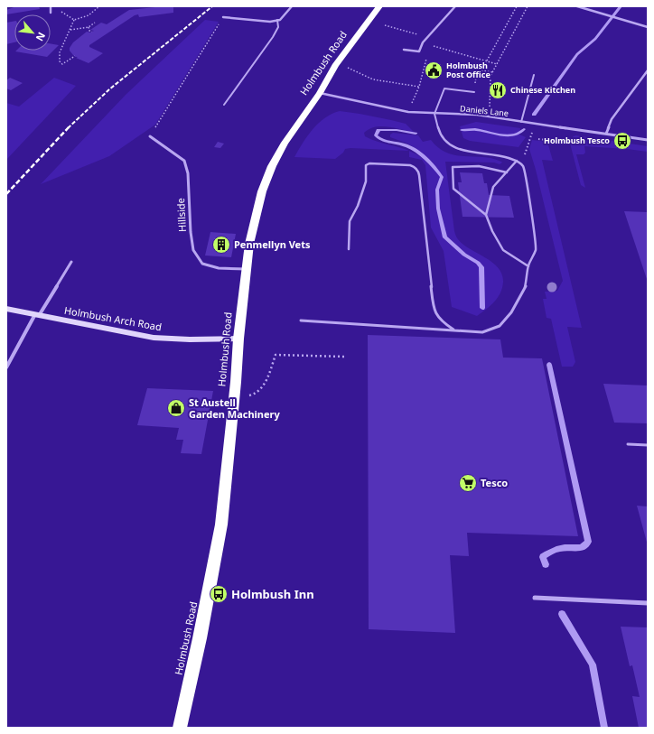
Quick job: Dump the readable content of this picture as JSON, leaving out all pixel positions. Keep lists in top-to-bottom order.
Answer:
{
  "streets": {
    "highway": ["Holmbush Road"],
    "street": ["Daniels Lane", "Hillside", "Holmbush Arch Road"]
  },
  "crossings": [
    ["Holmbush Road", "Daniels Lane"],
    ["Holmbush Road", "Hillside"],
    ["Holmbush Road", "Holmbush Arch Road"]
  ],
  "places": {
    "public building": ["Holmbush Post Office"],
    "restaurant": ["Chinese Kitchen"],
    "bus stop": ["Holmbush Tesco", "Holmbush Inn"],
    "building": ["Penmellyn Vets"],
    "shop": ["St Austell Garden Machinery"],
    "supermarket": ["Tesco"]
  },
  "north": "bottom right"
}
